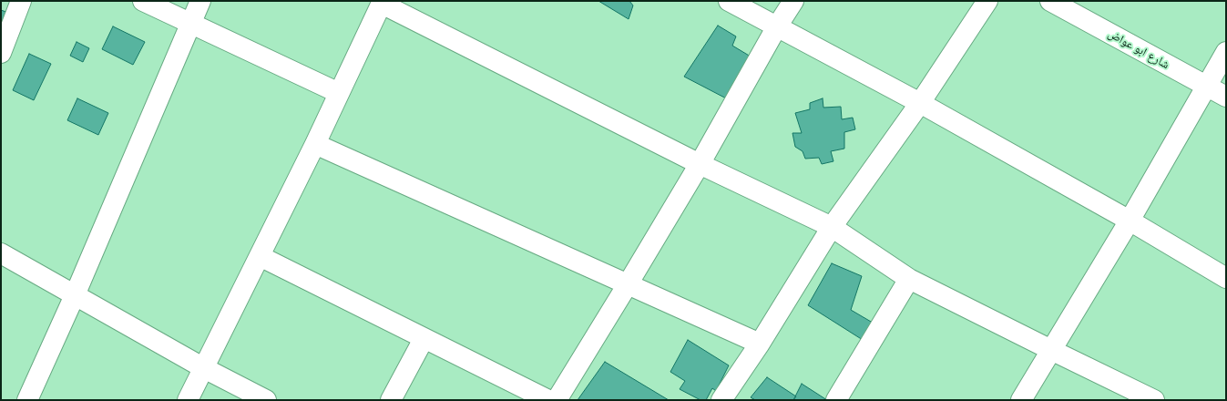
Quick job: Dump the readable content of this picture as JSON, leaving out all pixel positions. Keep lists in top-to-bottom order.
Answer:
{
  "streets": {
    "street": ["شارع ابو عواض"]
  }
}
